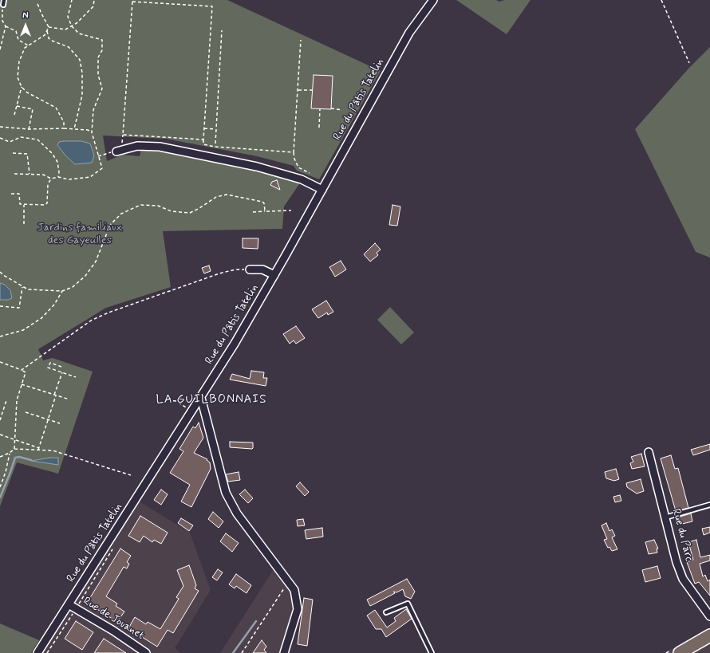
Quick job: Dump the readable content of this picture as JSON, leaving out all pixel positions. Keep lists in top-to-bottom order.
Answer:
{
  "streets": {
    "street": ["Rue du Pâtis Tatelin", "Rue du Parc", "Rue de Jouanet"]
  },
  "crossings": [
    ["Rue du Pâtis Tatelin", "Rue de Jouanet"]
  ],
  "districts": ["LA GUILBONNAIS"],
  "parks": ["Jardins familiaux des Gayeulles"],
  "north": "top"
}
